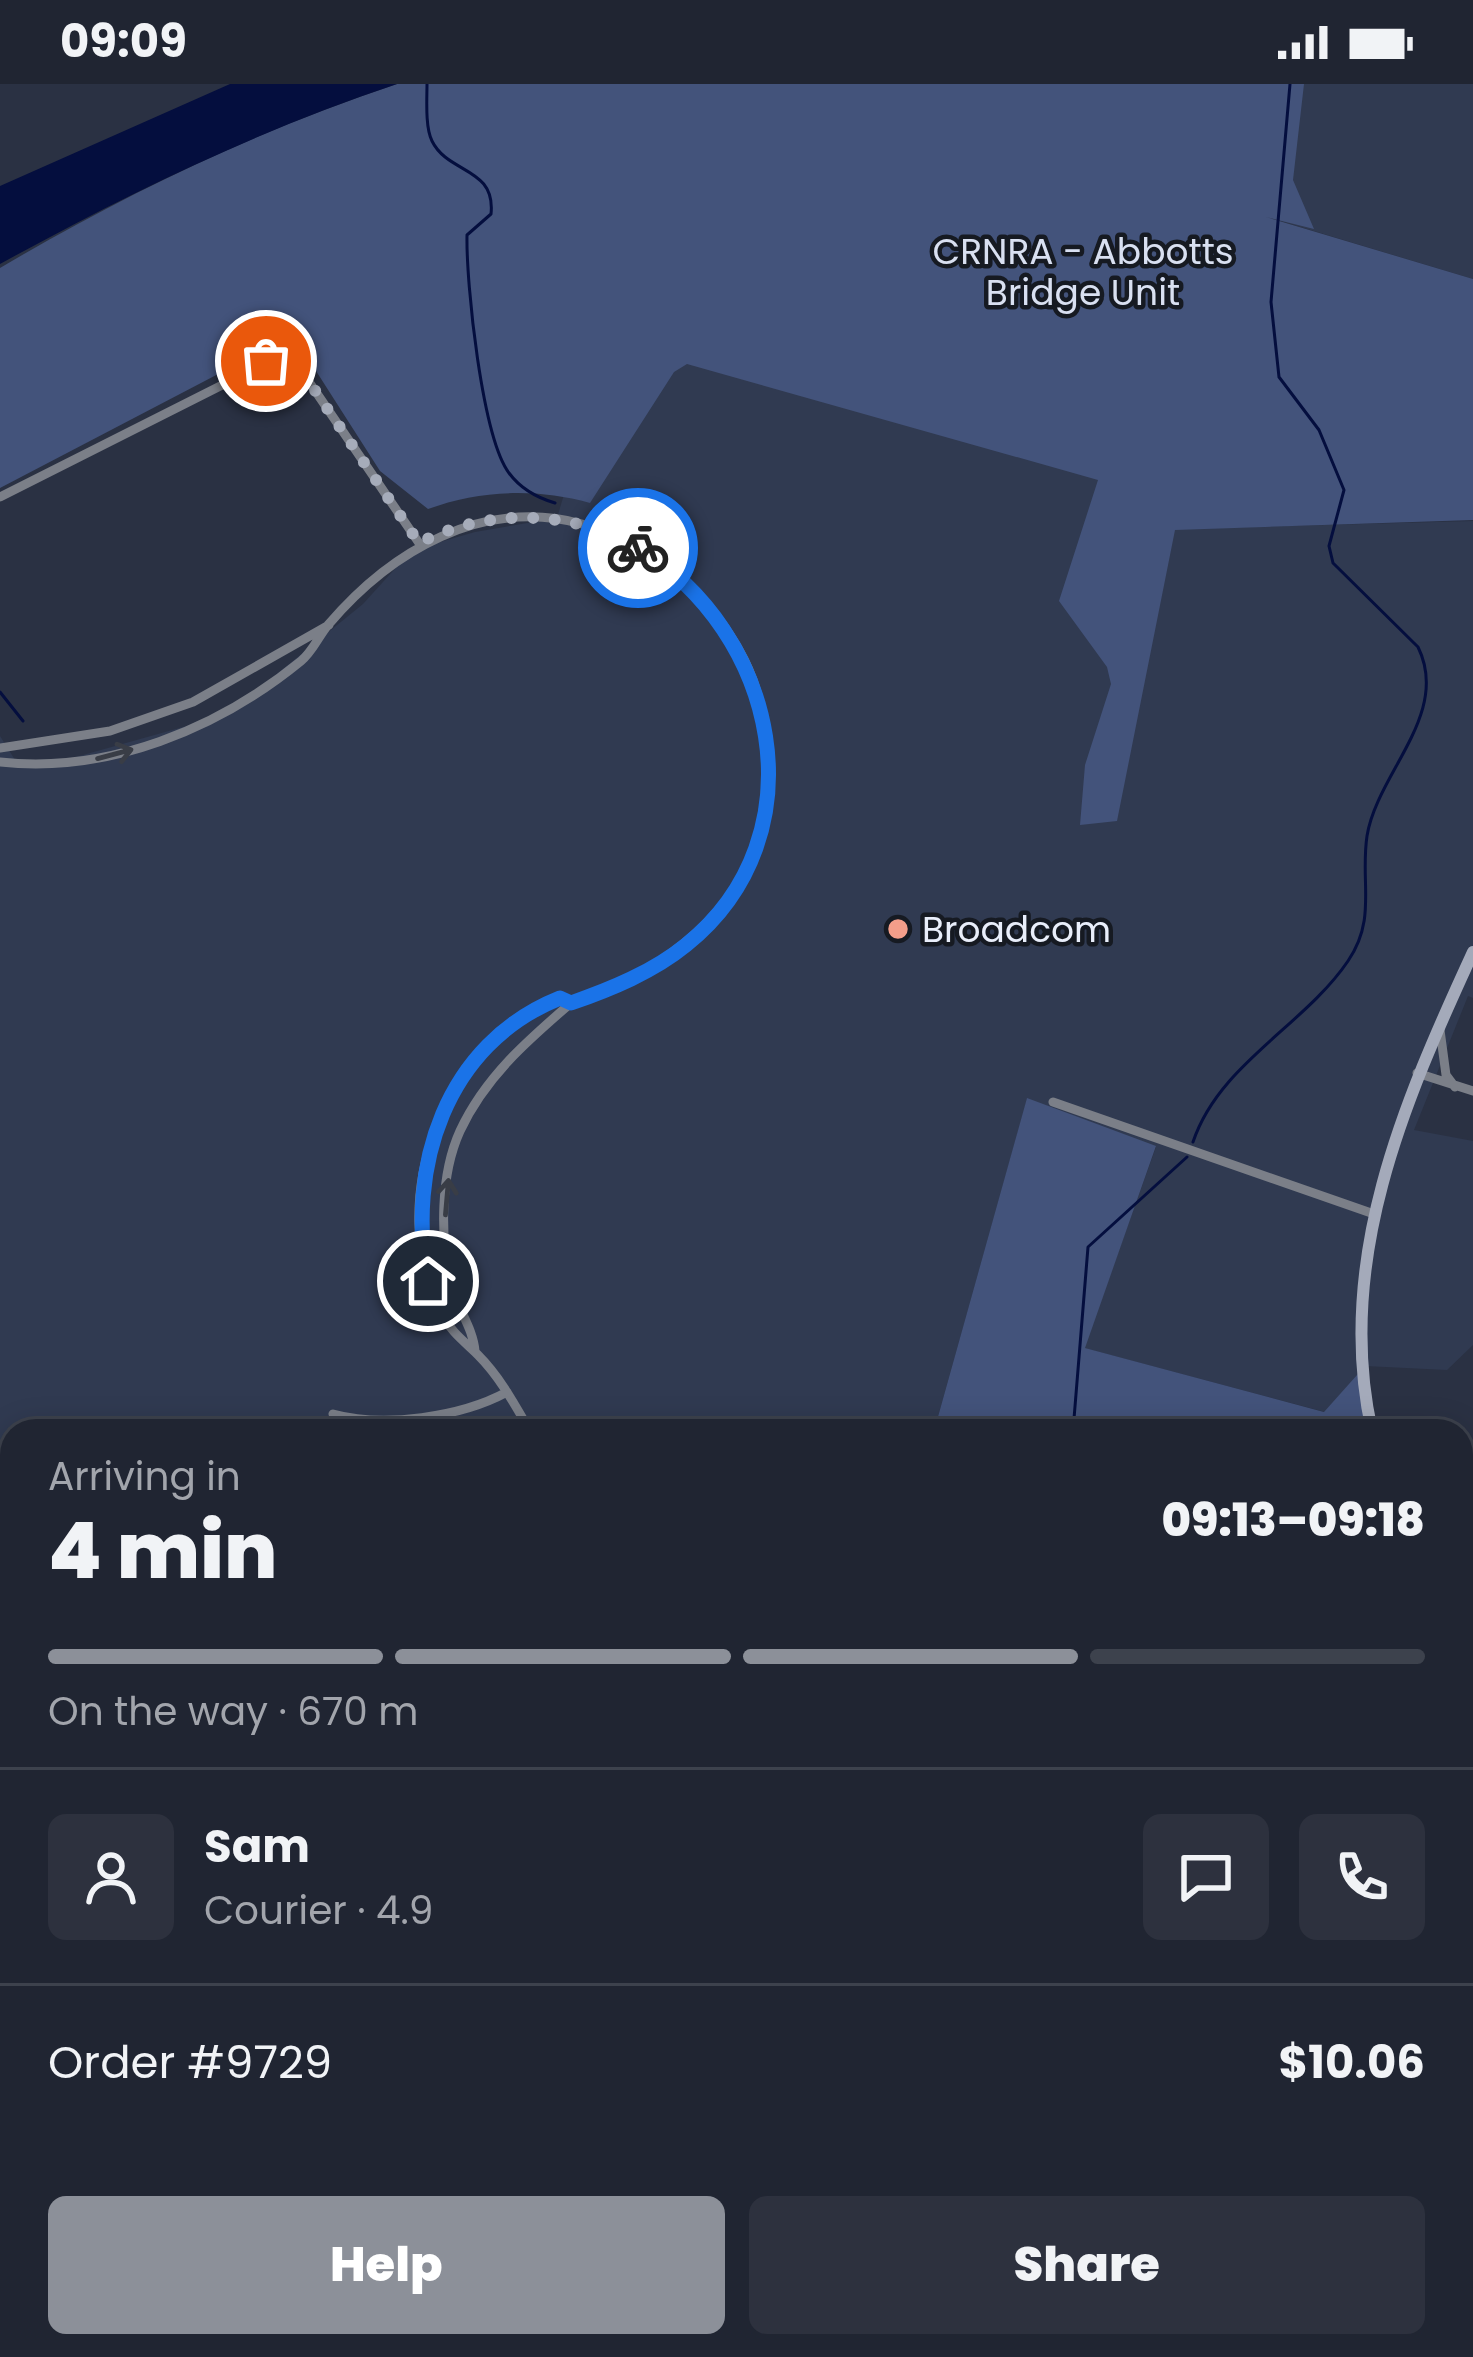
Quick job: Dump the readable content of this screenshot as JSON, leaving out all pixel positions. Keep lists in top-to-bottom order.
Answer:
{
  "parks": ["CRNRA - Abbotts Bridge Unit"],
  "places": ["Broadcom"],
  "page": {
    "status": "09:09",
    "heading": ["4 min", "Arriving in", "09:13–09:18"],
    "panel": [
      "Sam",
      "Courier · 4.9",
      "Order #9729",
      "$10.06"
    ],
    "bar": "On the way · 670 m",
    "buttons": ["Help", "Share"]
  }
}
